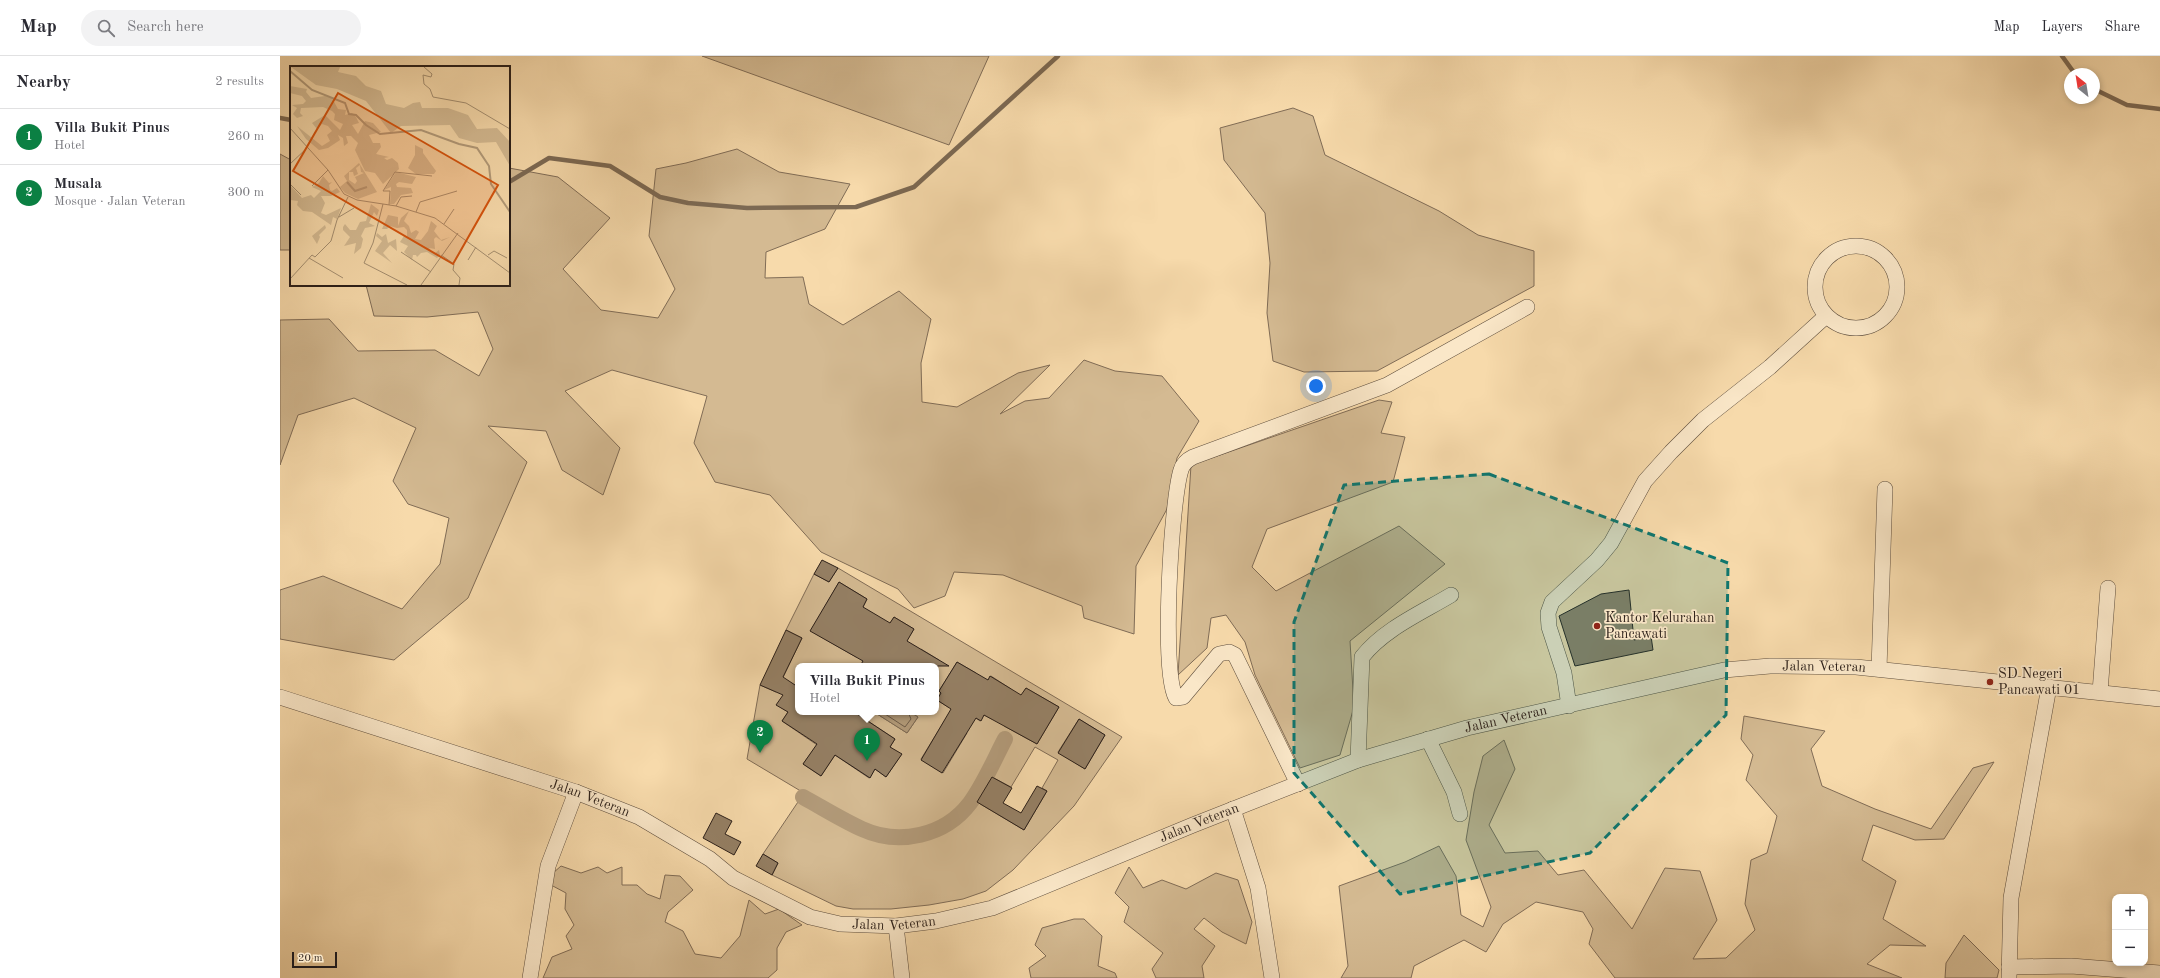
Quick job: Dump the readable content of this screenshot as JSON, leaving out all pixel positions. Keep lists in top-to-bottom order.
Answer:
{
  "streets": {
    "street": ["Jalan Veteran"]
  },
  "places": ["Kantor Kelurahan Pancawati", "SD Negeri Pancawati 01"],
  "scale_bar": "20 m",
  "north": "top left",
  "page": {
    "header": "Map",
    "search": "Search here",
    "nav": ["Map", "Layers", "Share"],
    "heading": ["Nearby", "2 results"],
    "list": [
      {
        "mark": "1",
        "name": "Villa Bukit Pinus",
        "note": "Hotel",
        "value": "260 m"
      },
      {
        "mark": "2",
        "name": "Musala",
        "note": "Mosque · Jalan Veteran",
        "value": "300 m"
      }
    ],
    "popup": ["Villa Bukit Pinus", "Hotel"],
    "pins": ["2", "1"],
    "map_buttons": ["+", "−"],
    "scale": "20 m"
  }
}
